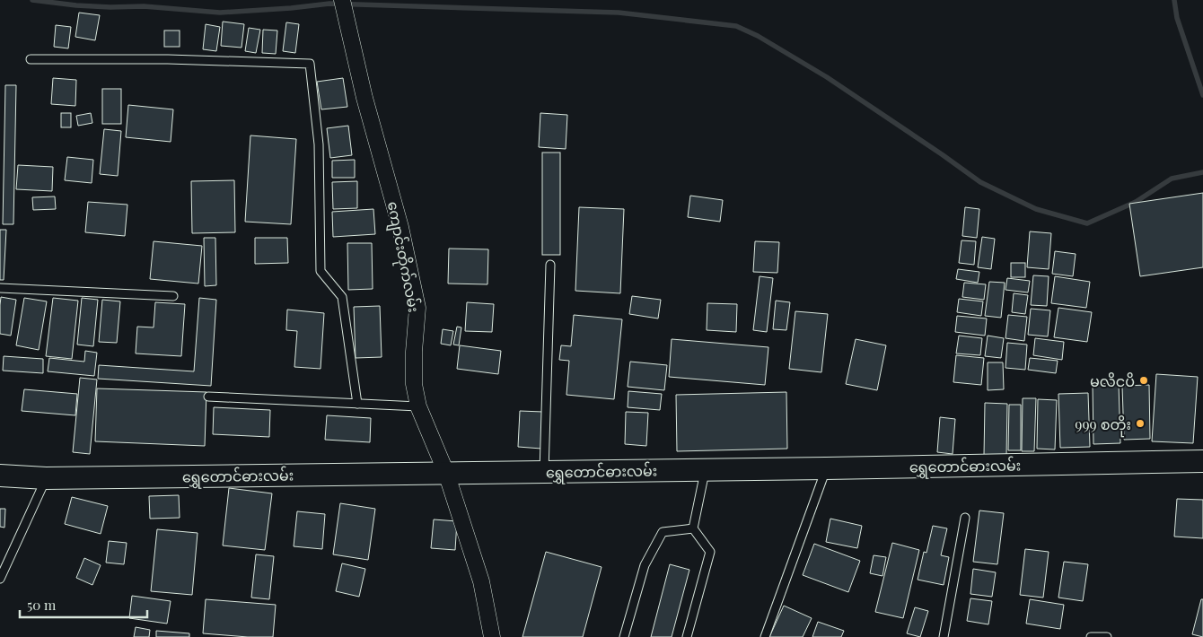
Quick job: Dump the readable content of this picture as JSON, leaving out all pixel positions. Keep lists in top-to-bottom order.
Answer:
{
  "streets": {
    "street": ["ကျောင်းတိုက်လမ်း", "ရွှေတောင်ဓားလမ်း"]
  },
  "crossings": [
    ["ကျောင်းတိုက်လမ်း", "ရွှေတောင်ဓားလမ်း"]
  ],
  "places": ["မလိငပိ", "999 စတိုး"],
  "scale_bar": "50 m"
}
